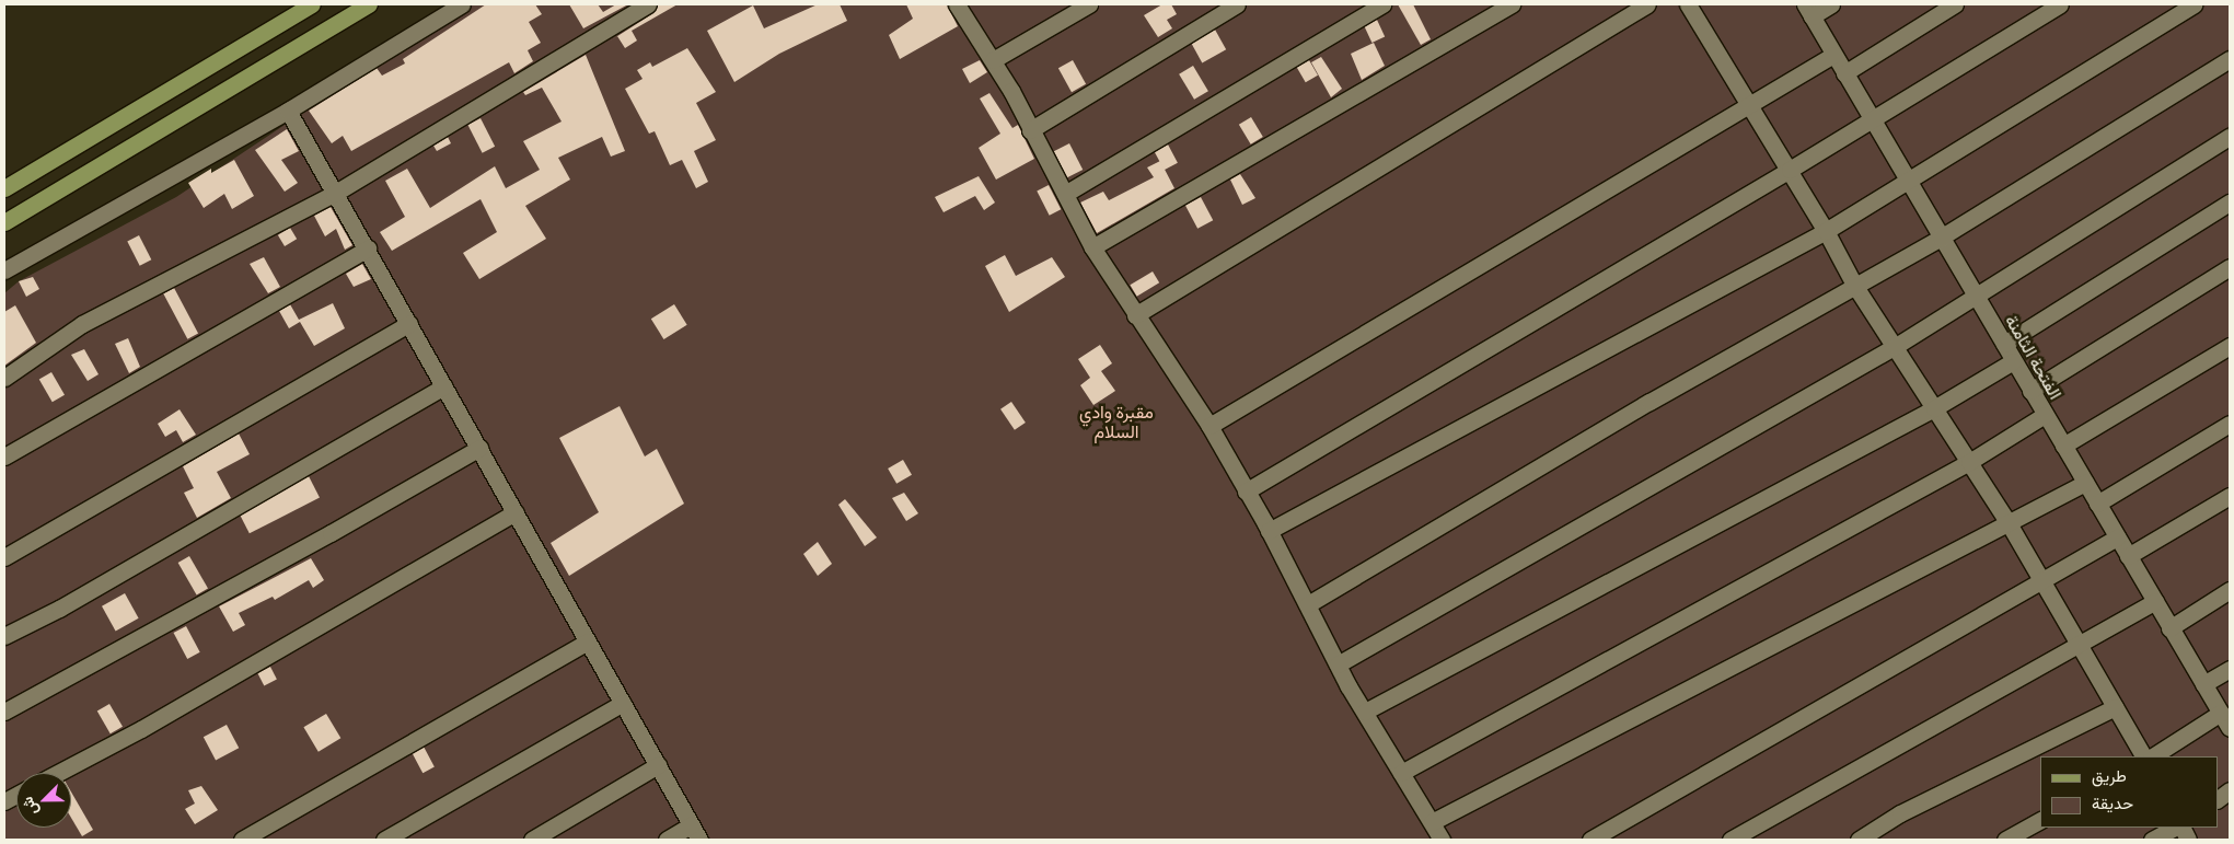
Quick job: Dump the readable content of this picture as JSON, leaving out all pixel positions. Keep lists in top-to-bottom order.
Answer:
{
  "streets": {
    "street": ["الفتحة الثامنة"]
  },
  "parks": ["مقبرة وادي السلام"],
  "legend": ["طريق", "حديقة"],
  "north": "bottom left"
}
